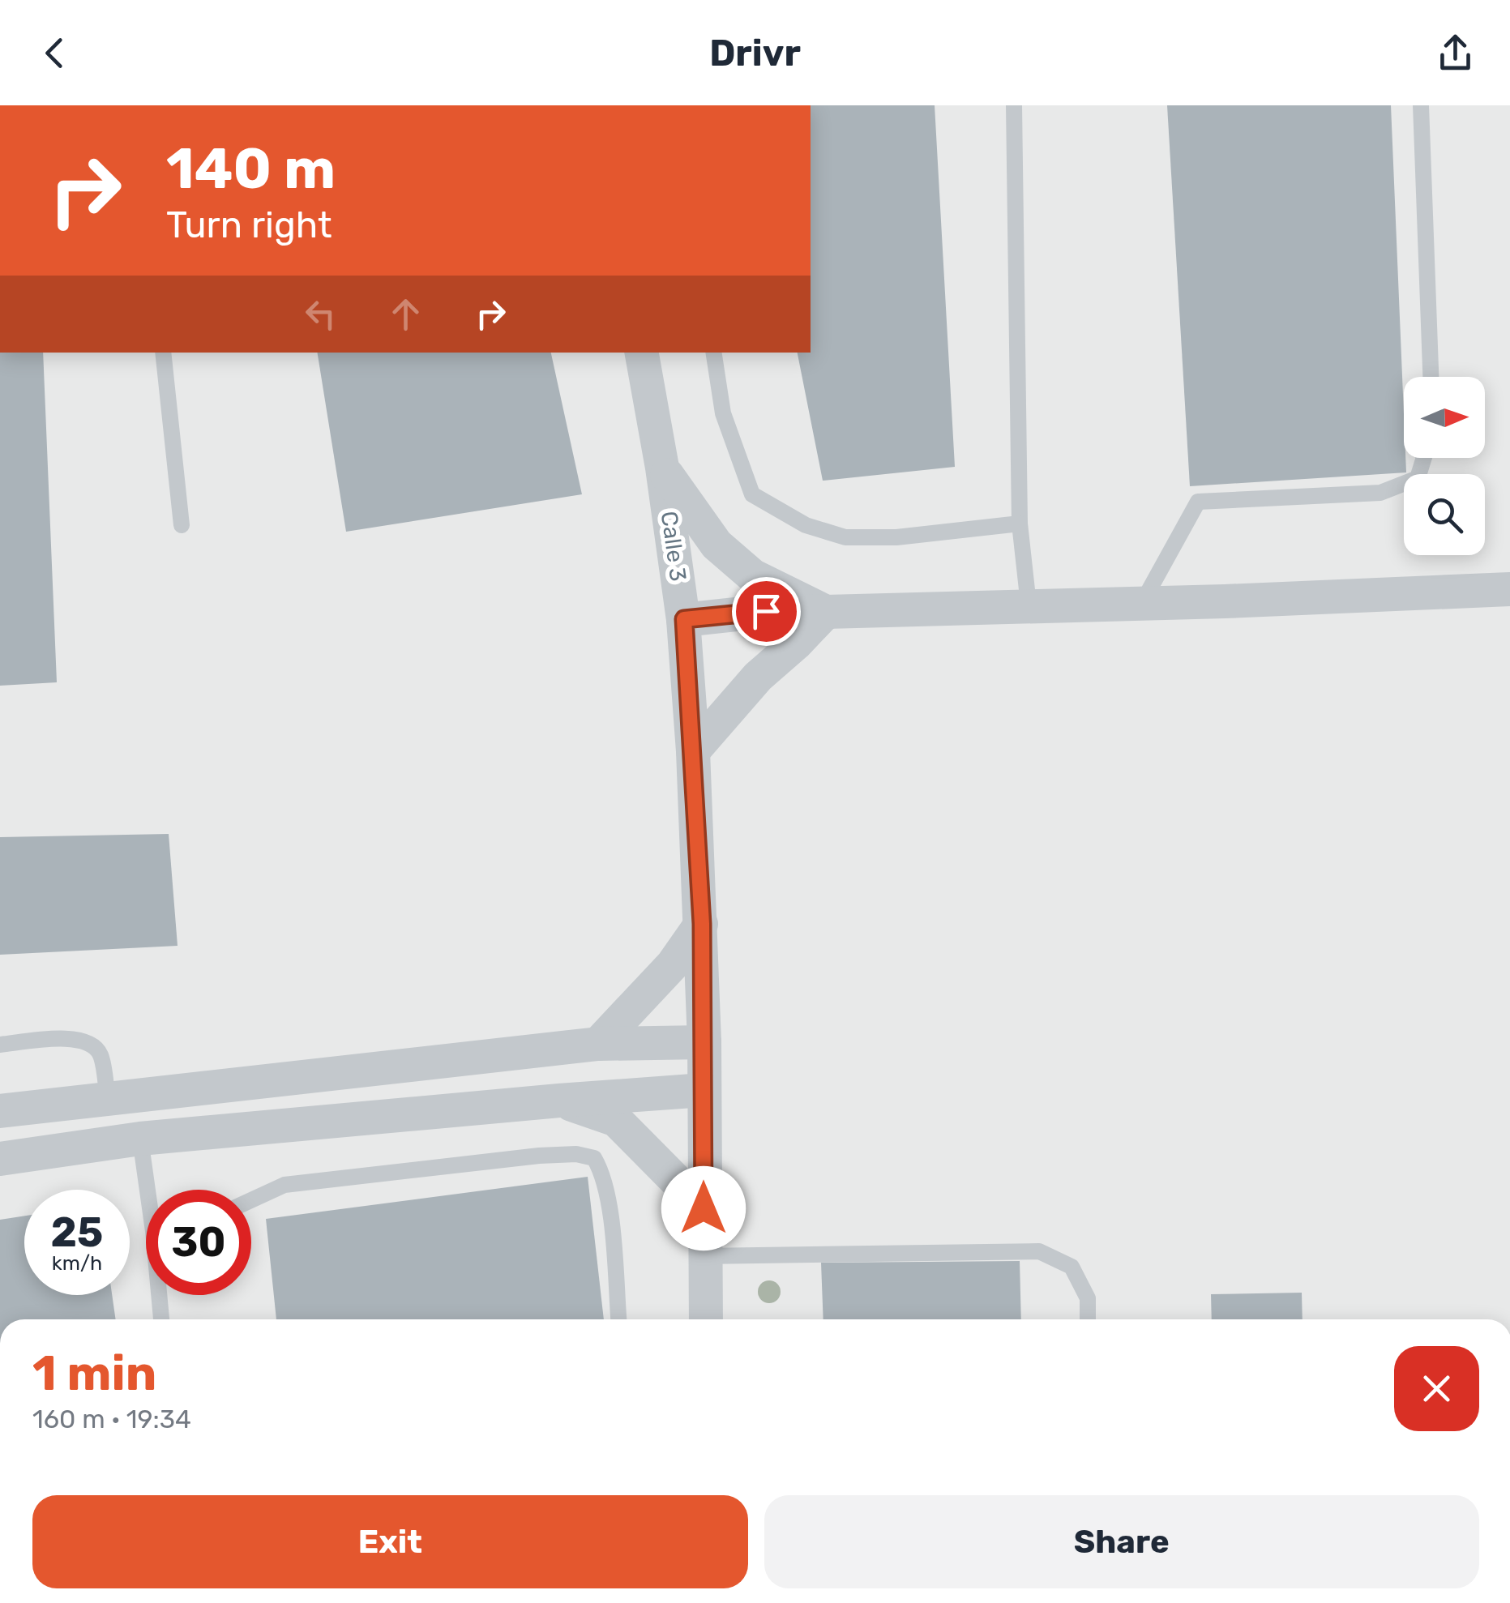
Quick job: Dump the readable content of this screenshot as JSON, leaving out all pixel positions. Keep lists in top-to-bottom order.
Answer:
{
  "streets": {
    "street": ["Calle 3"]
  },
  "north": "right",
  "page": {
    "header": "Drivr",
    "turn": ["140 m", "Turn right"],
    "speed": "25 km/h",
    "limit": "30",
    "heading": ["1 min", "160 m · 19:34"],
    "buttons": ["Exit", "Share"]
  }
}
